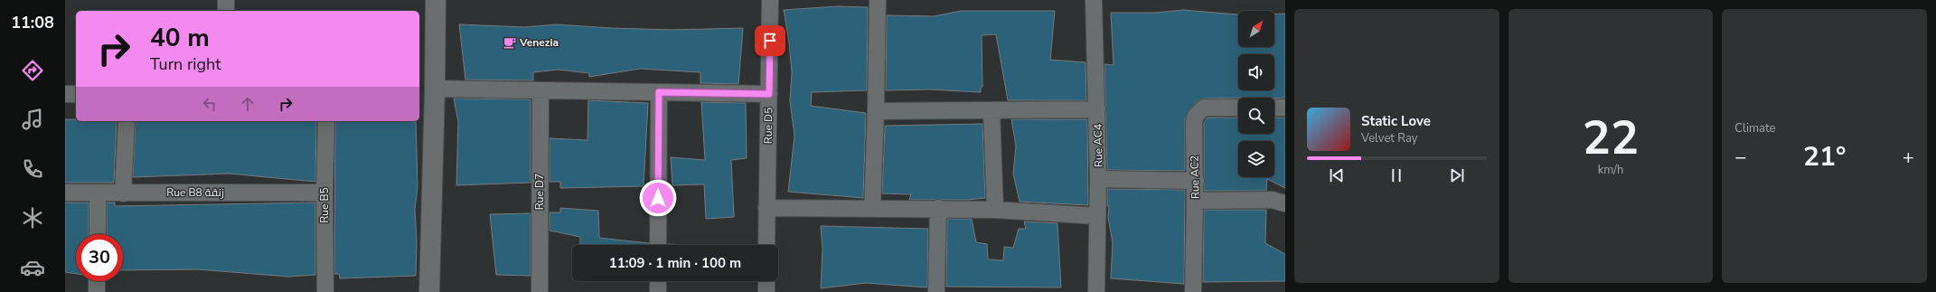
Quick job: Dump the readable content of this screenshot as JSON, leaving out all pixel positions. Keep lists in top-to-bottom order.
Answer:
{
  "streets": {
    "street": [
      "Rue D5",
      "Rue AC4",
      "Rue AC2",
      "Rue D7",
      "Rue B8 زنقة",
      "Rue B5"
    ]
  },
  "crossings": [
    ["Rue B8 زنقة", "Rue B5"]
  ],
  "places": {
    "cafe": ["Venezia"]
  },
  "north": "top right",
  "page": {
    "tabs": "11:08",
    "tile": [
      ["22", "km/h"],
      "Climate"
    ],
    "turn": ["40 m", "Turn right"],
    "song": ["Static Love", "Velvet Ray"],
    "heat": ["−", "21°", "+"],
    "limit": "30",
    "trip": "11:09 · 1 min · 100 m"
  }
}
